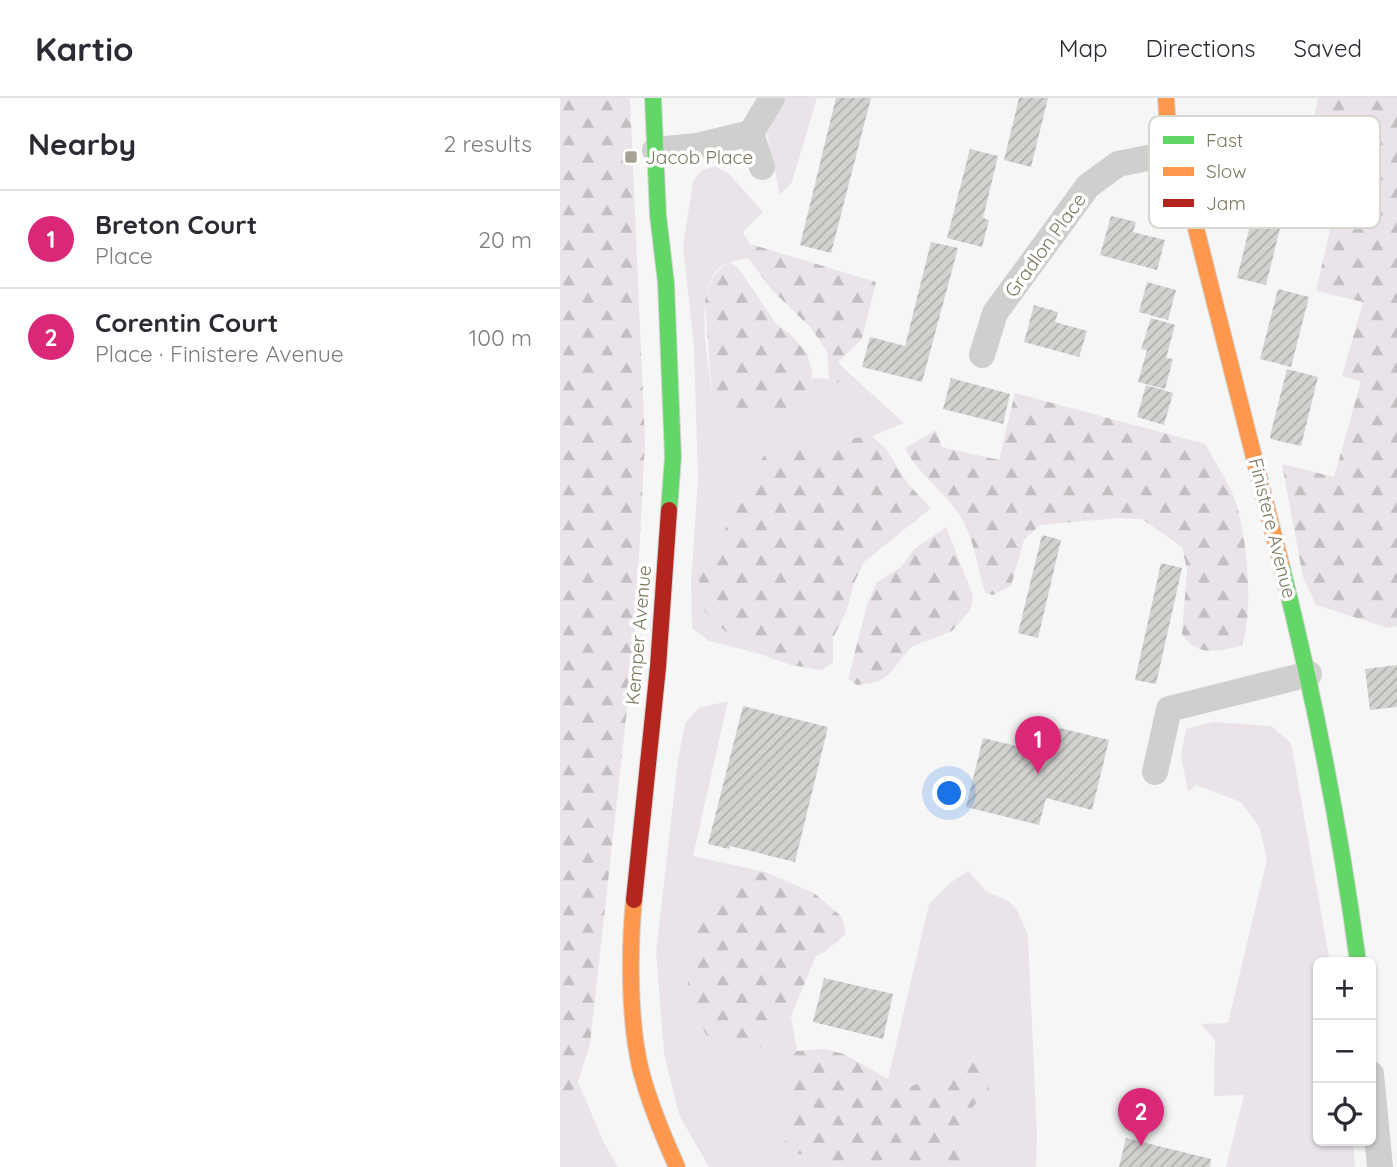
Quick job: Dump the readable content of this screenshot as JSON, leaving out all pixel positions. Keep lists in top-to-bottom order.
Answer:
{
  "streets": {
    "street": ["Gradlon Place", "Finistere Avenue", "Kemper Avenue"]
  },
  "places": {
    "transit": ["Jacob Place"]
  },
  "legend": ["Fast", "Slow", "Jam"],
  "page": {
    "header": "Kartio",
    "nav": ["Map", "Directions", "Saved"],
    "heading": ["Nearby", "2 results"],
    "list": [
      {
        "mark": "1",
        "name": "Breton Court",
        "note": "Place",
        "value": "20 m"
      },
      {
        "mark": "2",
        "name": "Corentin Court",
        "note": "Place · Finistere Avenue",
        "value": "100 m"
      }
    ],
    "pins": ["1", "2"],
    "map_buttons": ["+", "−"]
  }
}
